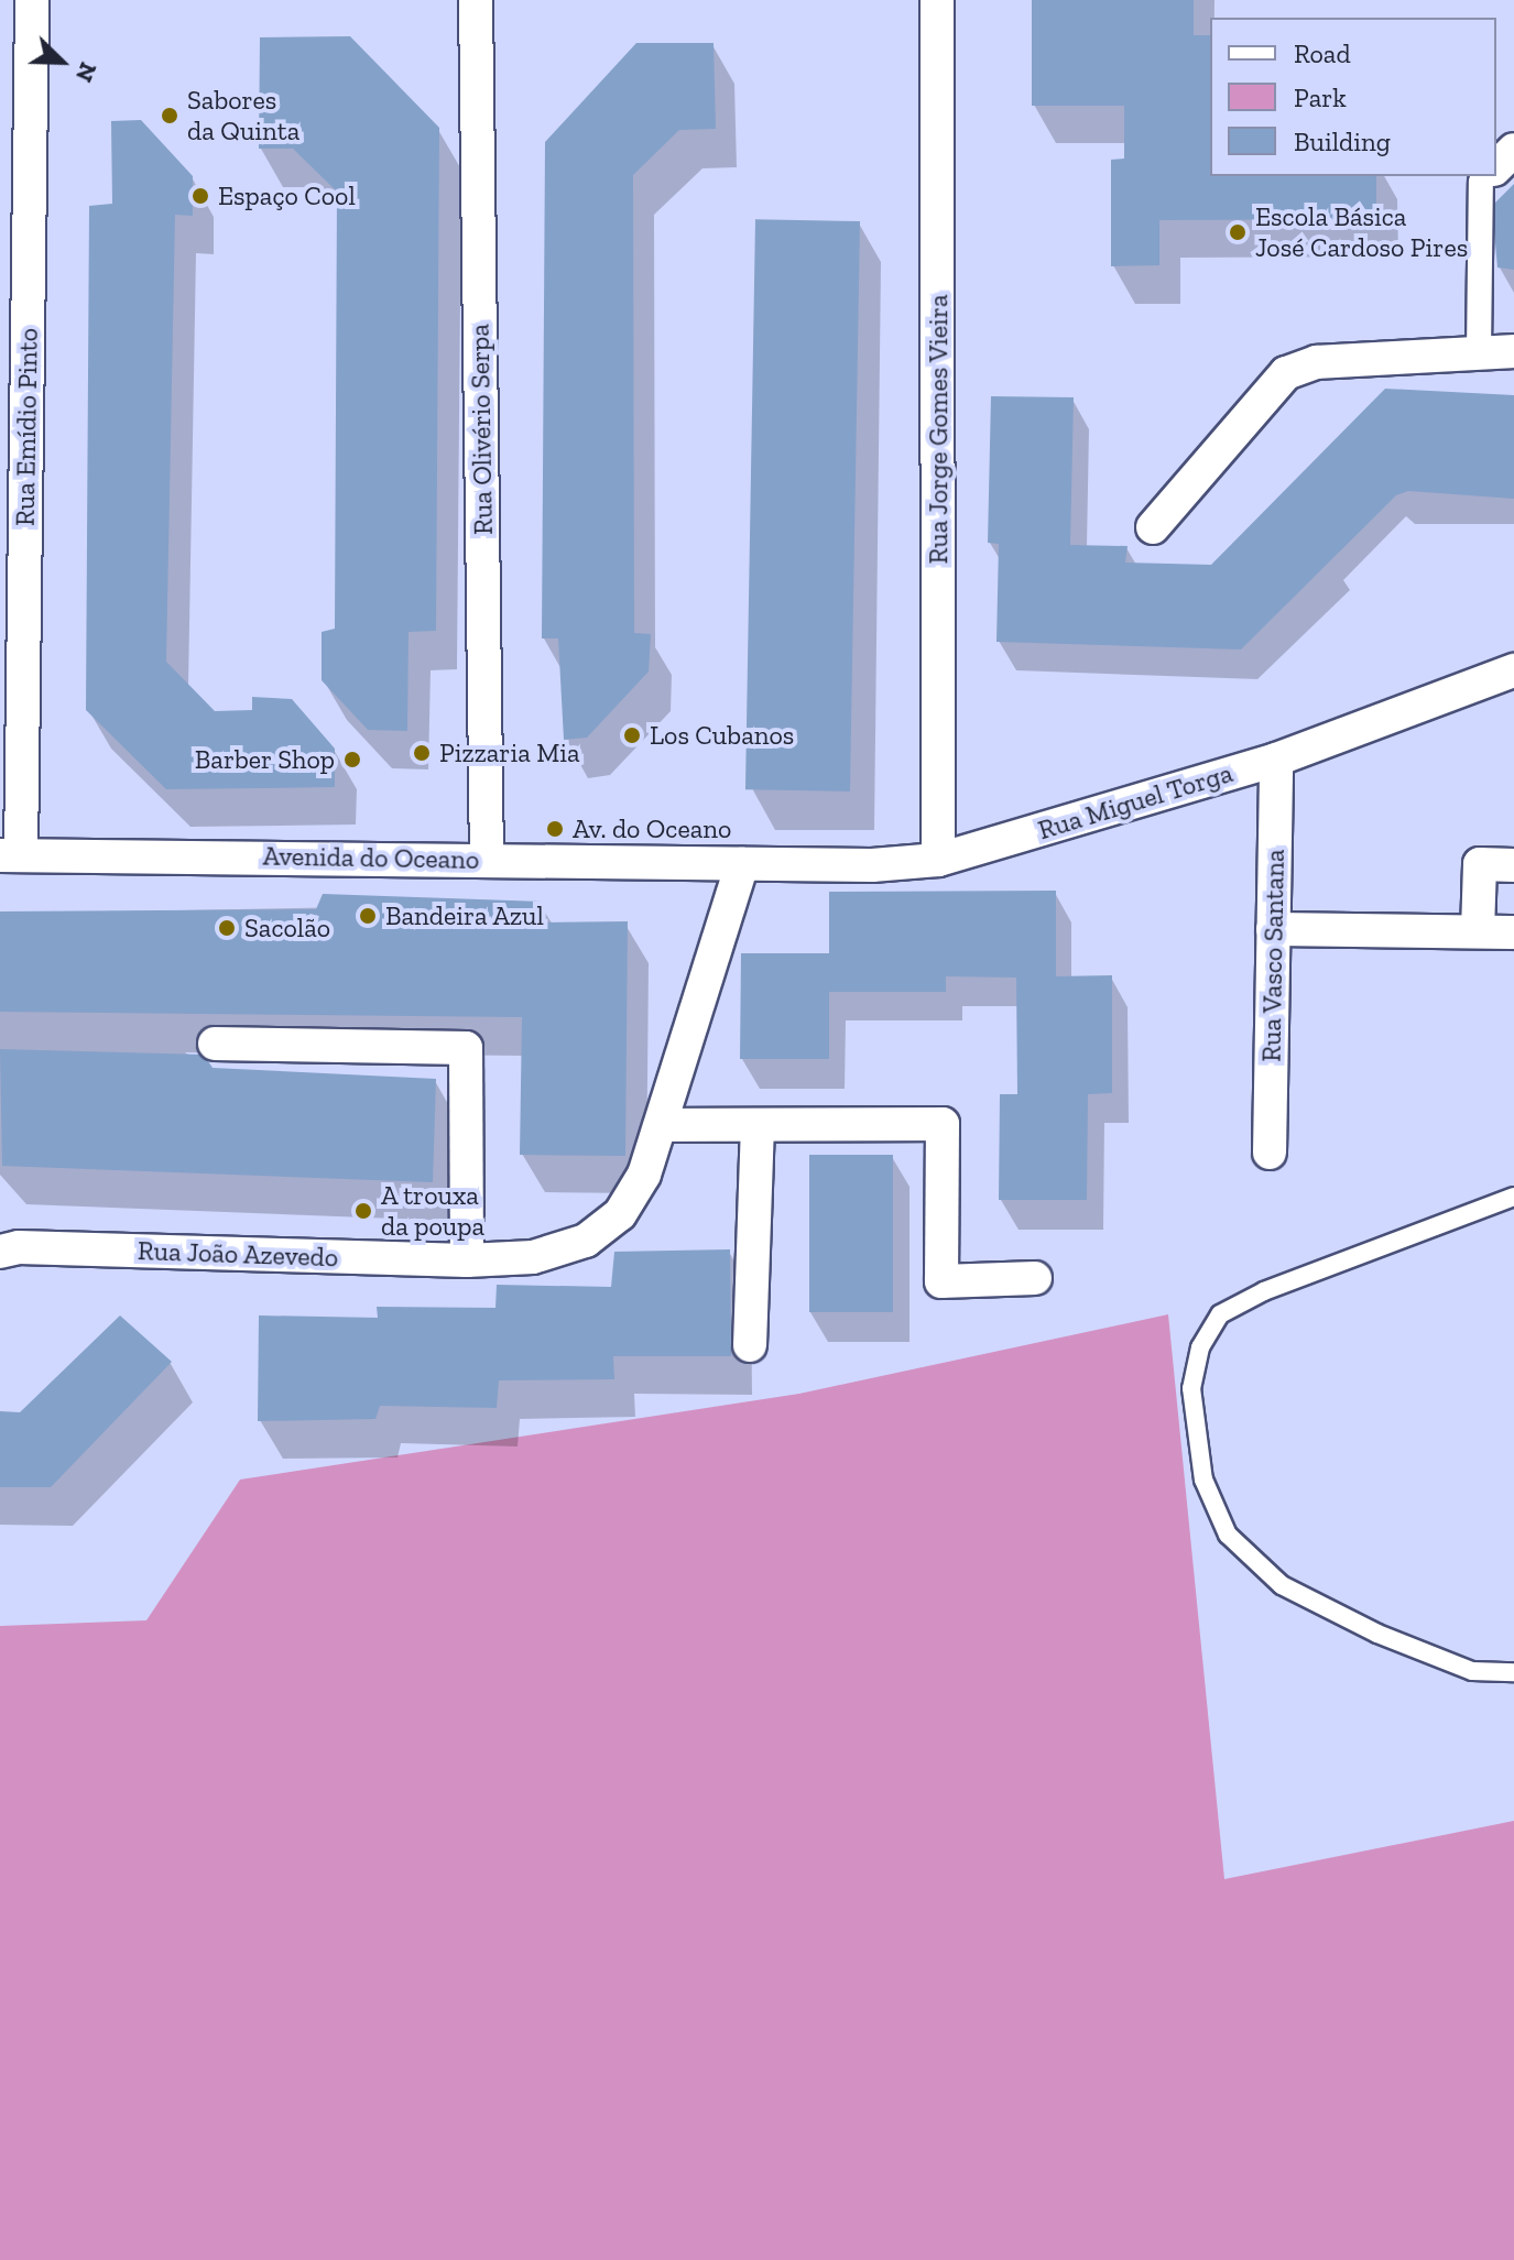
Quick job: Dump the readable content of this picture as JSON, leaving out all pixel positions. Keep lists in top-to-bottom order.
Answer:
{
  "streets": {
    "street": [
      "Rua Emídio Pinto",
      "Rua Olivério Serpa",
      "Rua Jorge Gomes Vieira",
      "Rua Miguel Torga",
      "Avenida do Oceano",
      "Rua Vasco Santana",
      "Rua João Azevedo"
    ]
  },
  "crossings": [
    ["Rua Emídio Pinto", "Avenida do Oceano"],
    ["Rua Olivério Serpa", "Avenida do Oceano"],
    ["Rua Jorge Gomes Vieira", "Rua Miguel Torga"],
    ["Rua Miguel Torga", "Avenida do Oceano"],
    ["Rua Miguel Torga", "Rua Vasco Santana"],
    ["Rua Miguel Torga", "Rua João Azevedo"],
    ["Avenida do Oceano", "Rua João Azevedo"]
  ],
  "places": [
    "Sabores da Quinta",
    "Espaço Cool",
    "Escola Básica José Cardoso Pires",
    "Los Cubanos",
    "Pizzaria Mia",
    "Barber Shop",
    "Av. do Oceano",
    "Bandeira Azul",
    "Sacolão",
    "A trouxa da poupa"
  ],
  "legend": ["Road", "Park", "Building"],
  "north": "bottom right"
}
